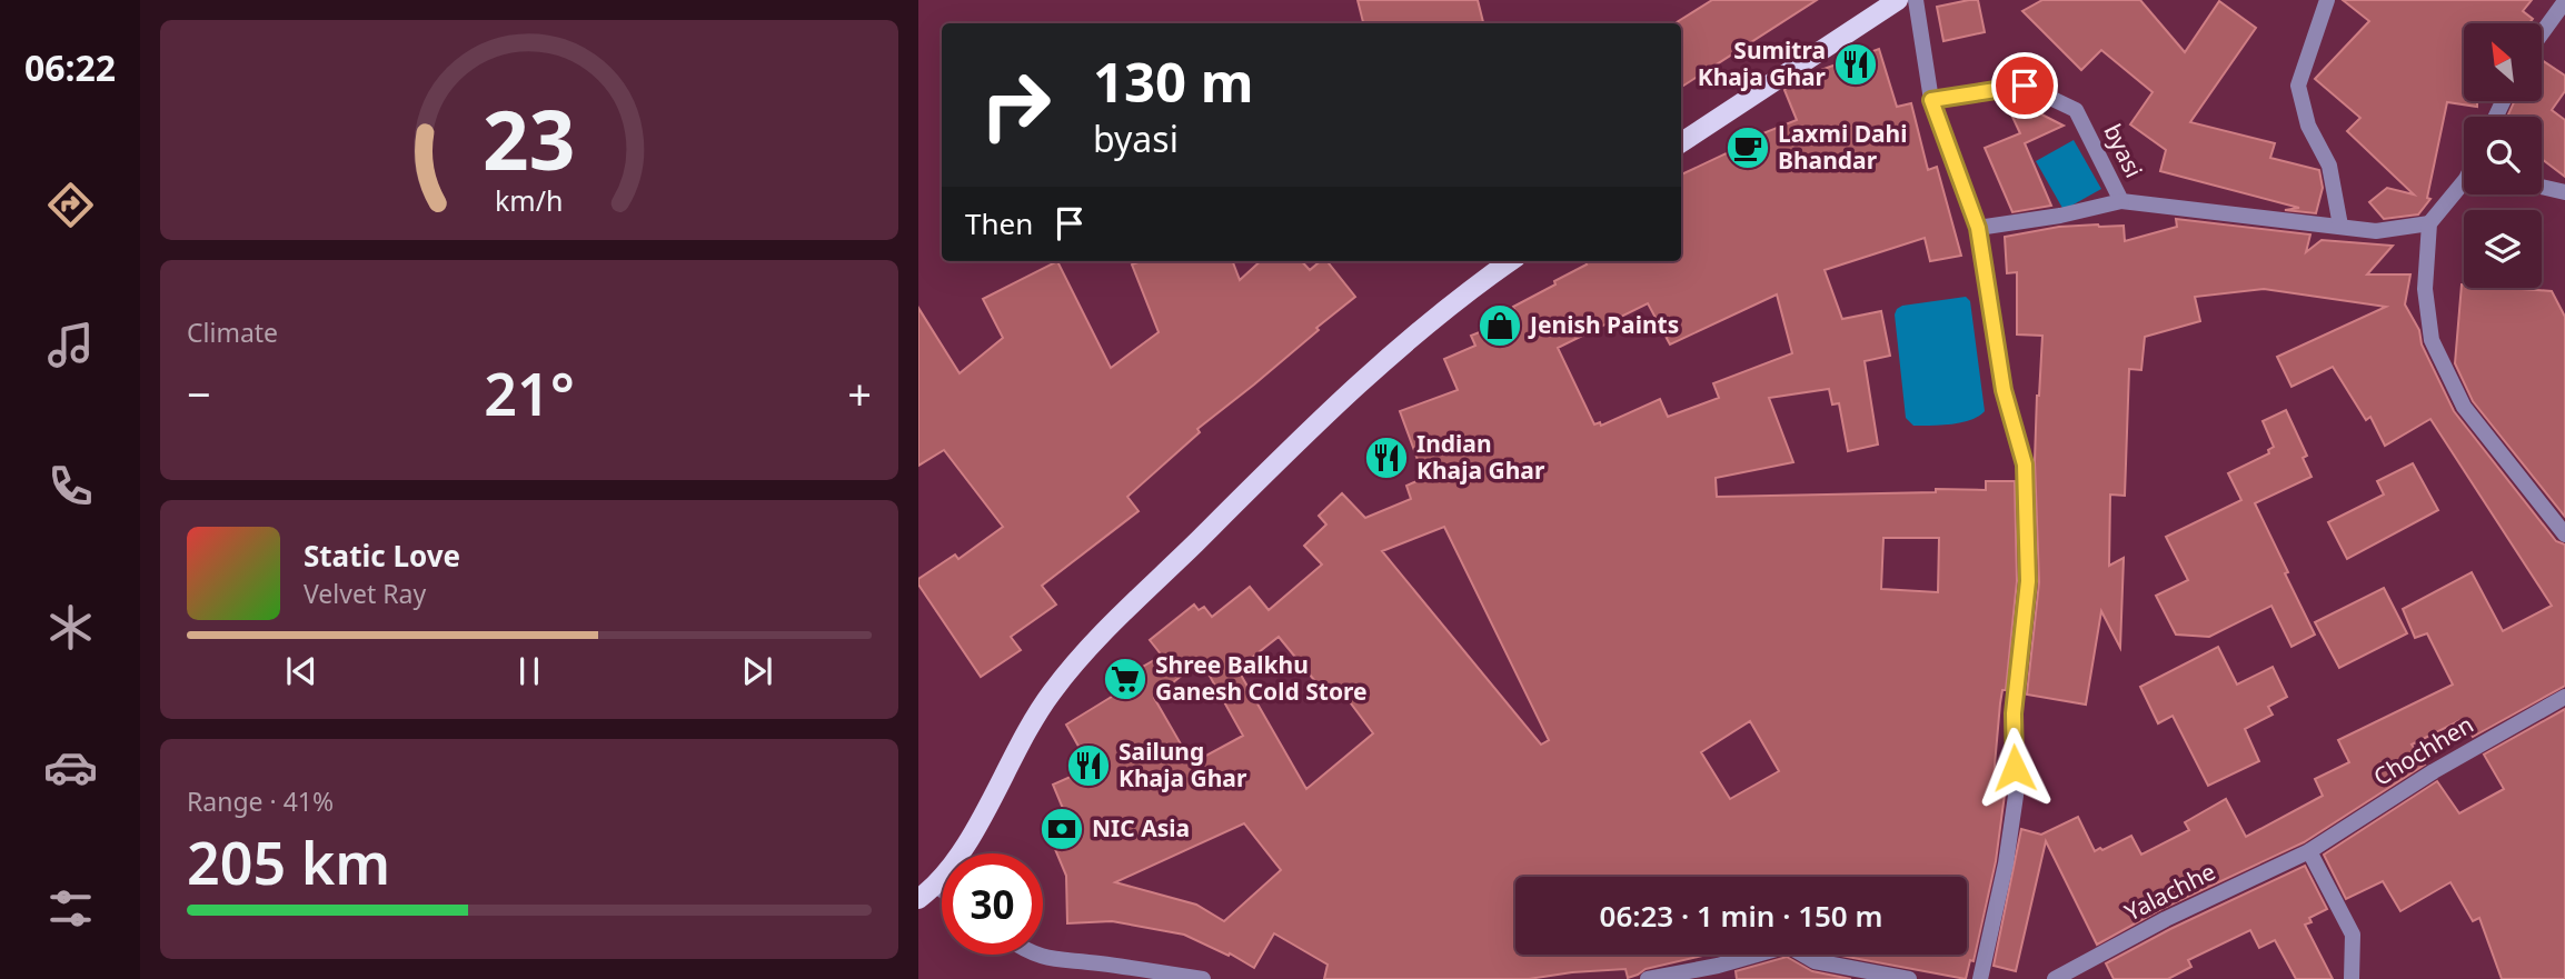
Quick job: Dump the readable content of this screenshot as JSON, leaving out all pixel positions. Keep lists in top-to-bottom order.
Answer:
{
  "streets": {
    "street": ["byasi", "Chochhen", "Yalachhe"]
  },
  "crossings": [
    ["Chochhen", "Yalachhe"]
  ],
  "places": {
    "restaurant": ["Sumitra Khaja Ghar", "Indian Khaja Ghar", "Sailung Khaja Ghar"],
    "cafe": ["Laxmi Dahi Bhandar"],
    "shop": ["Jenish Paints"],
    "supermarket": ["Shree Balkhu Ganesh Cold Store"],
    "bank": ["NIC Asia"]
  },
  "north": "top left",
  "page": {
    "tabs": "06:22",
    "turn": ["130 m", "byasi"],
    "then": "Then",
    "tile": [
      "Climate",
      ["Range · 41%", "205 km"]
    ],
    "heat": ["−", "21°", "+"],
    "song": ["Static Love", "Velvet Ray"],
    "limit": "30",
    "trip": "06:23 · 1 min · 150 m",
    "gauge": ["23", "km/h"]
  }
}
